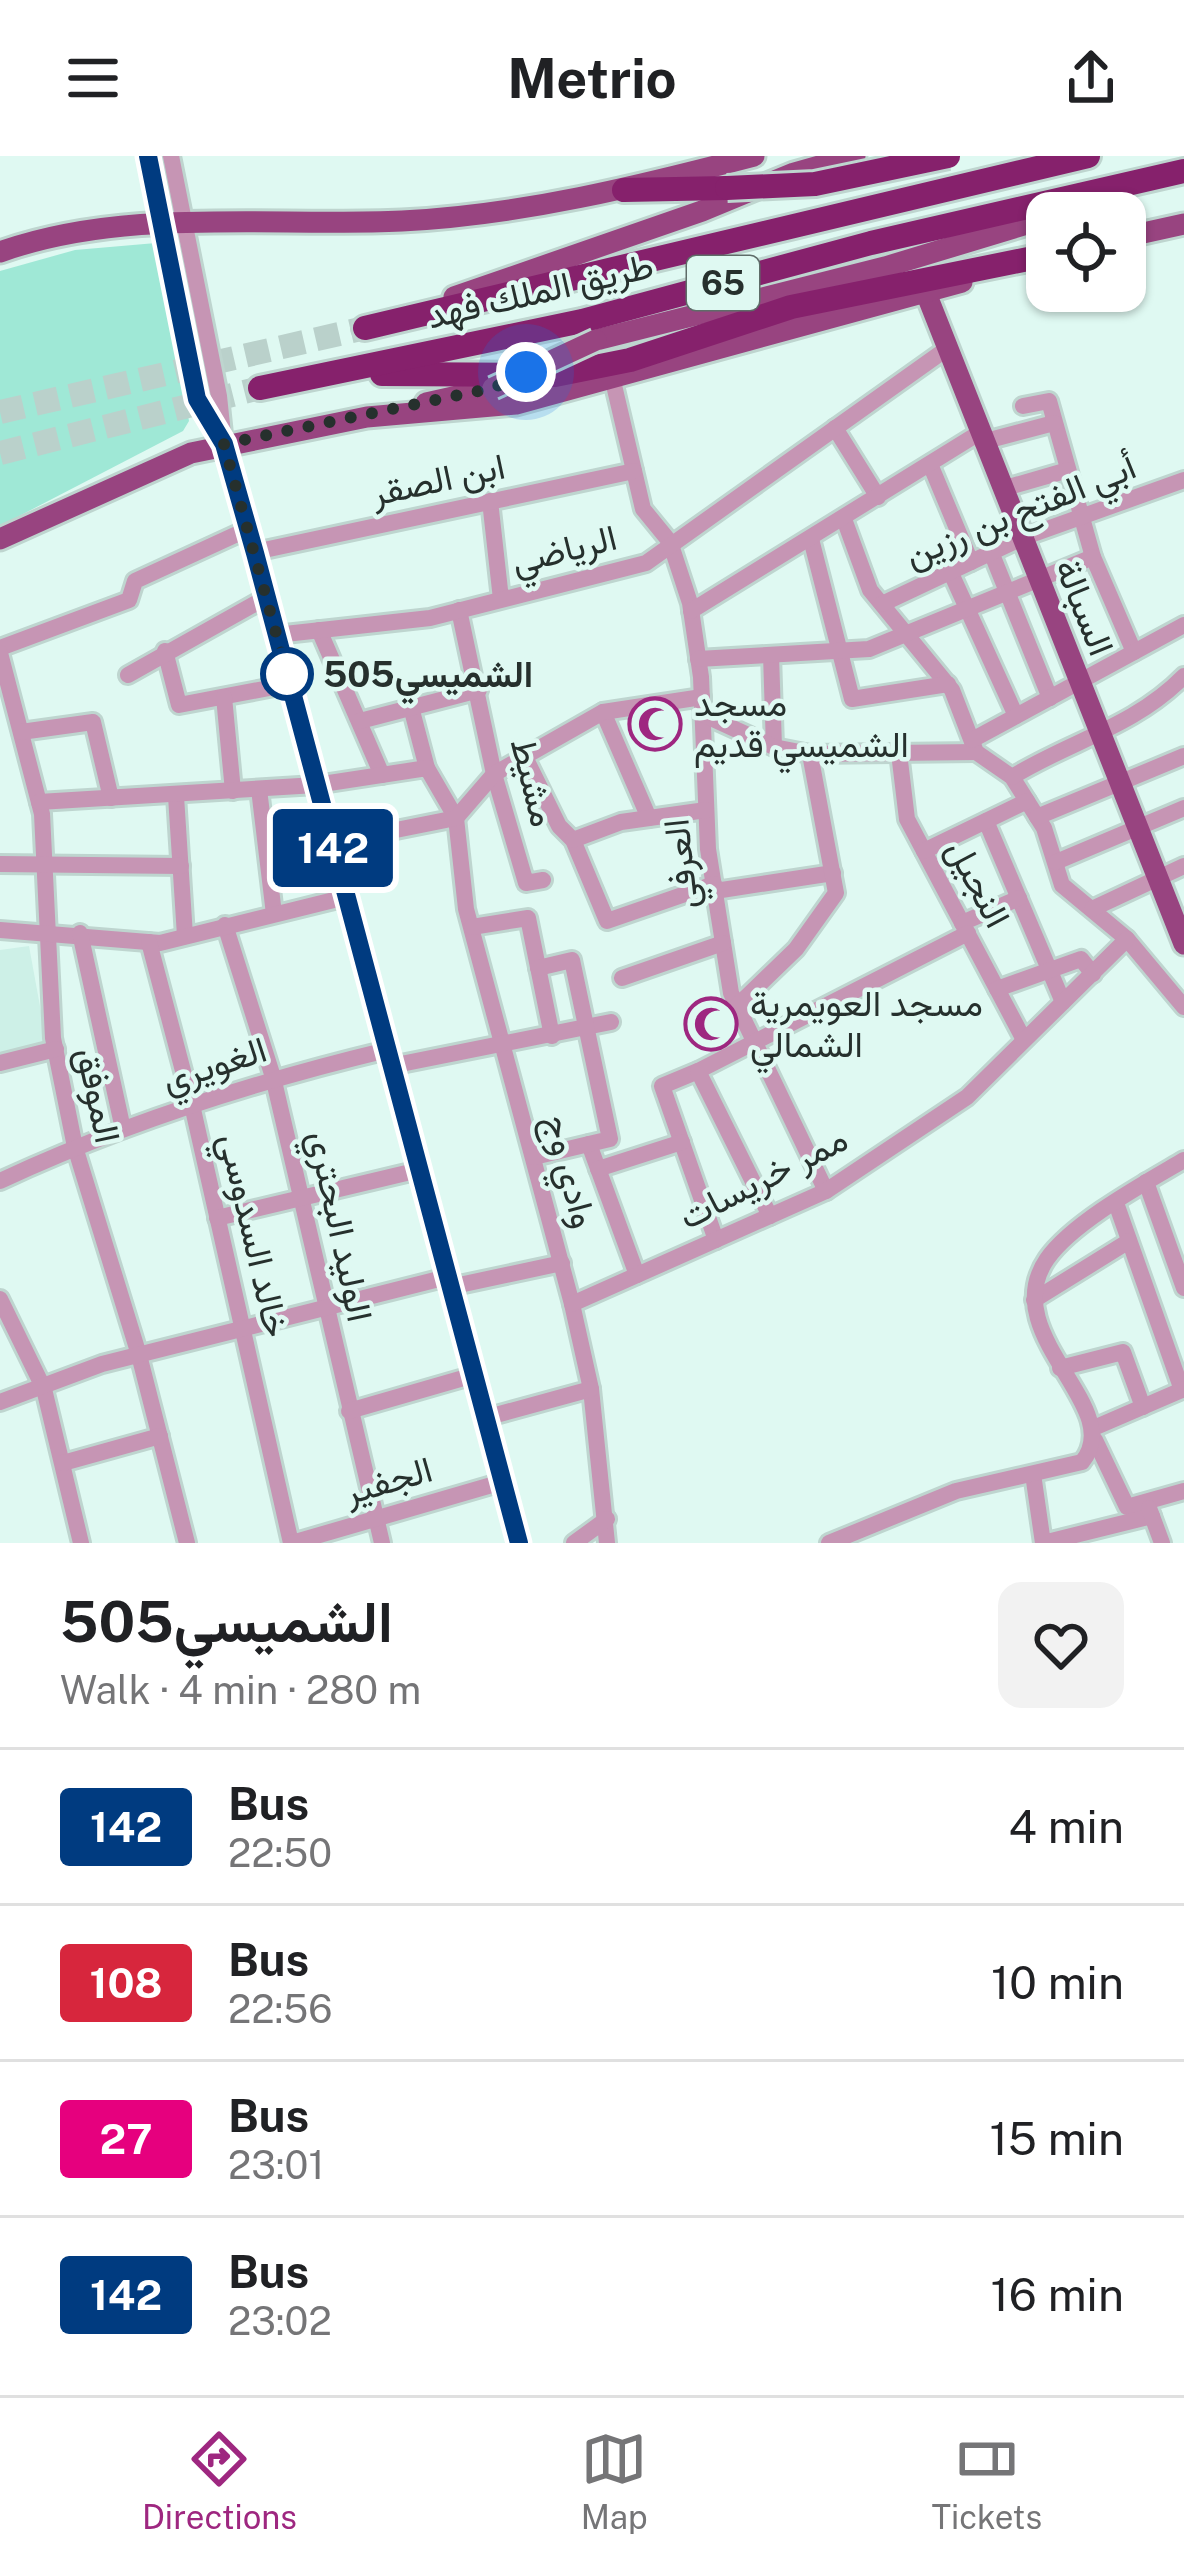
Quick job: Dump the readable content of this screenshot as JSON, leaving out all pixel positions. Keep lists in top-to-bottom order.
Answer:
{
  "streets": {
    "highway": ["65", "طريق الملك فهد"],
    "main road": ["السبالة"],
    "street": [
      "ابن الصقر",
      "أبي الفتح بن رزين",
      "الرياضي",
      "مشيط",
      "العرفي",
      "النجيل",
      "الغويري",
      "الموفق",
      "وادي وج",
      "ممر خريسات",
      "الوليد البحتري",
      "خالد السدوسي",
      "الجفير"
    ]
  },
  "crossings": [
    ["ابن الصقر", "العرفي"],
    ["أبي الفتح بن رزين", "السبالة"],
    ["الرياضي", "السبالة"],
    ["الرياضي", "مشيط"],
    ["الرياضي", "العرفي"],
    ["العرفي", "ممر خريسات"],
    ["النجيل", "ممر خريسات"],
    ["الغويري", "الموفق"],
    ["الغويري", "وادي وج"],
    ["الغويري", "الوليد البحتري"],
    ["الغويري", "خالد السدوسي"],
    ["وادي وج", "ممر خريسات"],
    ["الوليد البحتري", "الجفير"],
    ["خالد السدوسي", "الجفير"]
  ],
  "places": {
    "other": ["الشميسي505"],
    "mosque": ["مسجد الشميسي قديم", "مسجد العويمرية الشمالي"]
  },
  "lines": ["bus line 142"],
  "page": {
    "header": "Metrio",
    "on_map": "142",
    "heading": ["الشميسي505", "Walk · 4 min · 280 m"],
    "list": [
      {
        "mark": "142",
        "name": "Bus",
        "note": "22:50",
        "value": "4 min"
      },
      {
        "mark": "108",
        "name": "Bus",
        "note": "22:56",
        "value": "10 min"
      },
      {
        "mark": "27",
        "name": "Bus",
        "note": "23:01",
        "value": "15 min"
      },
      {
        "mark": "142",
        "name": "Bus",
        "note": "23:02",
        "value": "16 min"
      }
    ],
    "tabs": ["Directions", "Map", "Tickets"]
  }
}
